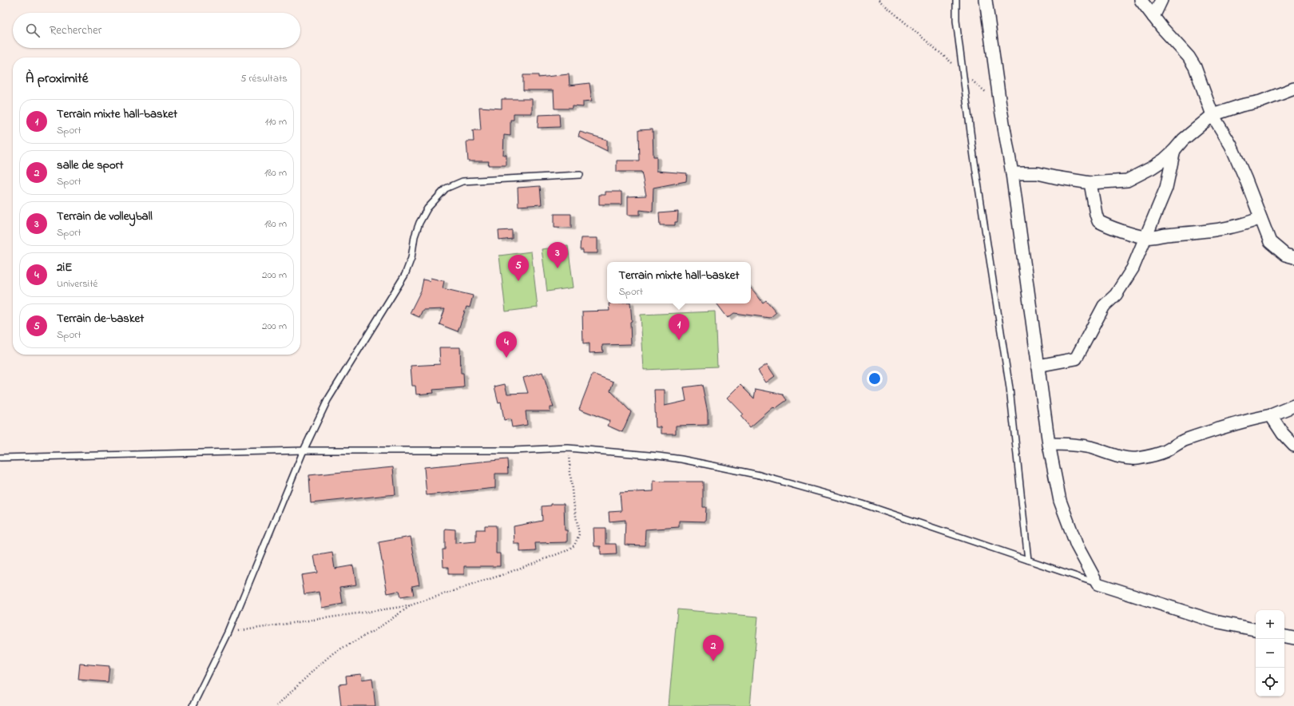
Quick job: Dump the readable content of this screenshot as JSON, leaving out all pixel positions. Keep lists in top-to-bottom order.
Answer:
{
  "page": {
    "search": "Rechercher",
    "heading": ["À proximité", "5 résultats"],
    "list": [
      {
        "mark": "1",
        "name": "Terrain mixte hall-basket",
        "note": "Sport",
        "value": "110 m"
      },
      {
        "mark": "2",
        "name": "salle de sport",
        "note": "Sport",
        "value": "180 m"
      },
      {
        "mark": "3",
        "name": "Terrain de volleyball",
        "note": "Sport",
        "value": "180 m"
      },
      {
        "mark": "4",
        "name": "2iE",
        "note": "Université",
        "value": "200 m"
      },
      {
        "mark": "5",
        "name": "Terrain de-basket",
        "note": "Sport",
        "value": "200 m"
      }
    ],
    "pins": [
      "3",
      "5",
      "1",
      "4",
      "2"
    ],
    "popup": ["Terrain mixte hall-basket", "Sport"],
    "map_buttons": ["+", "−"]
  }
}
